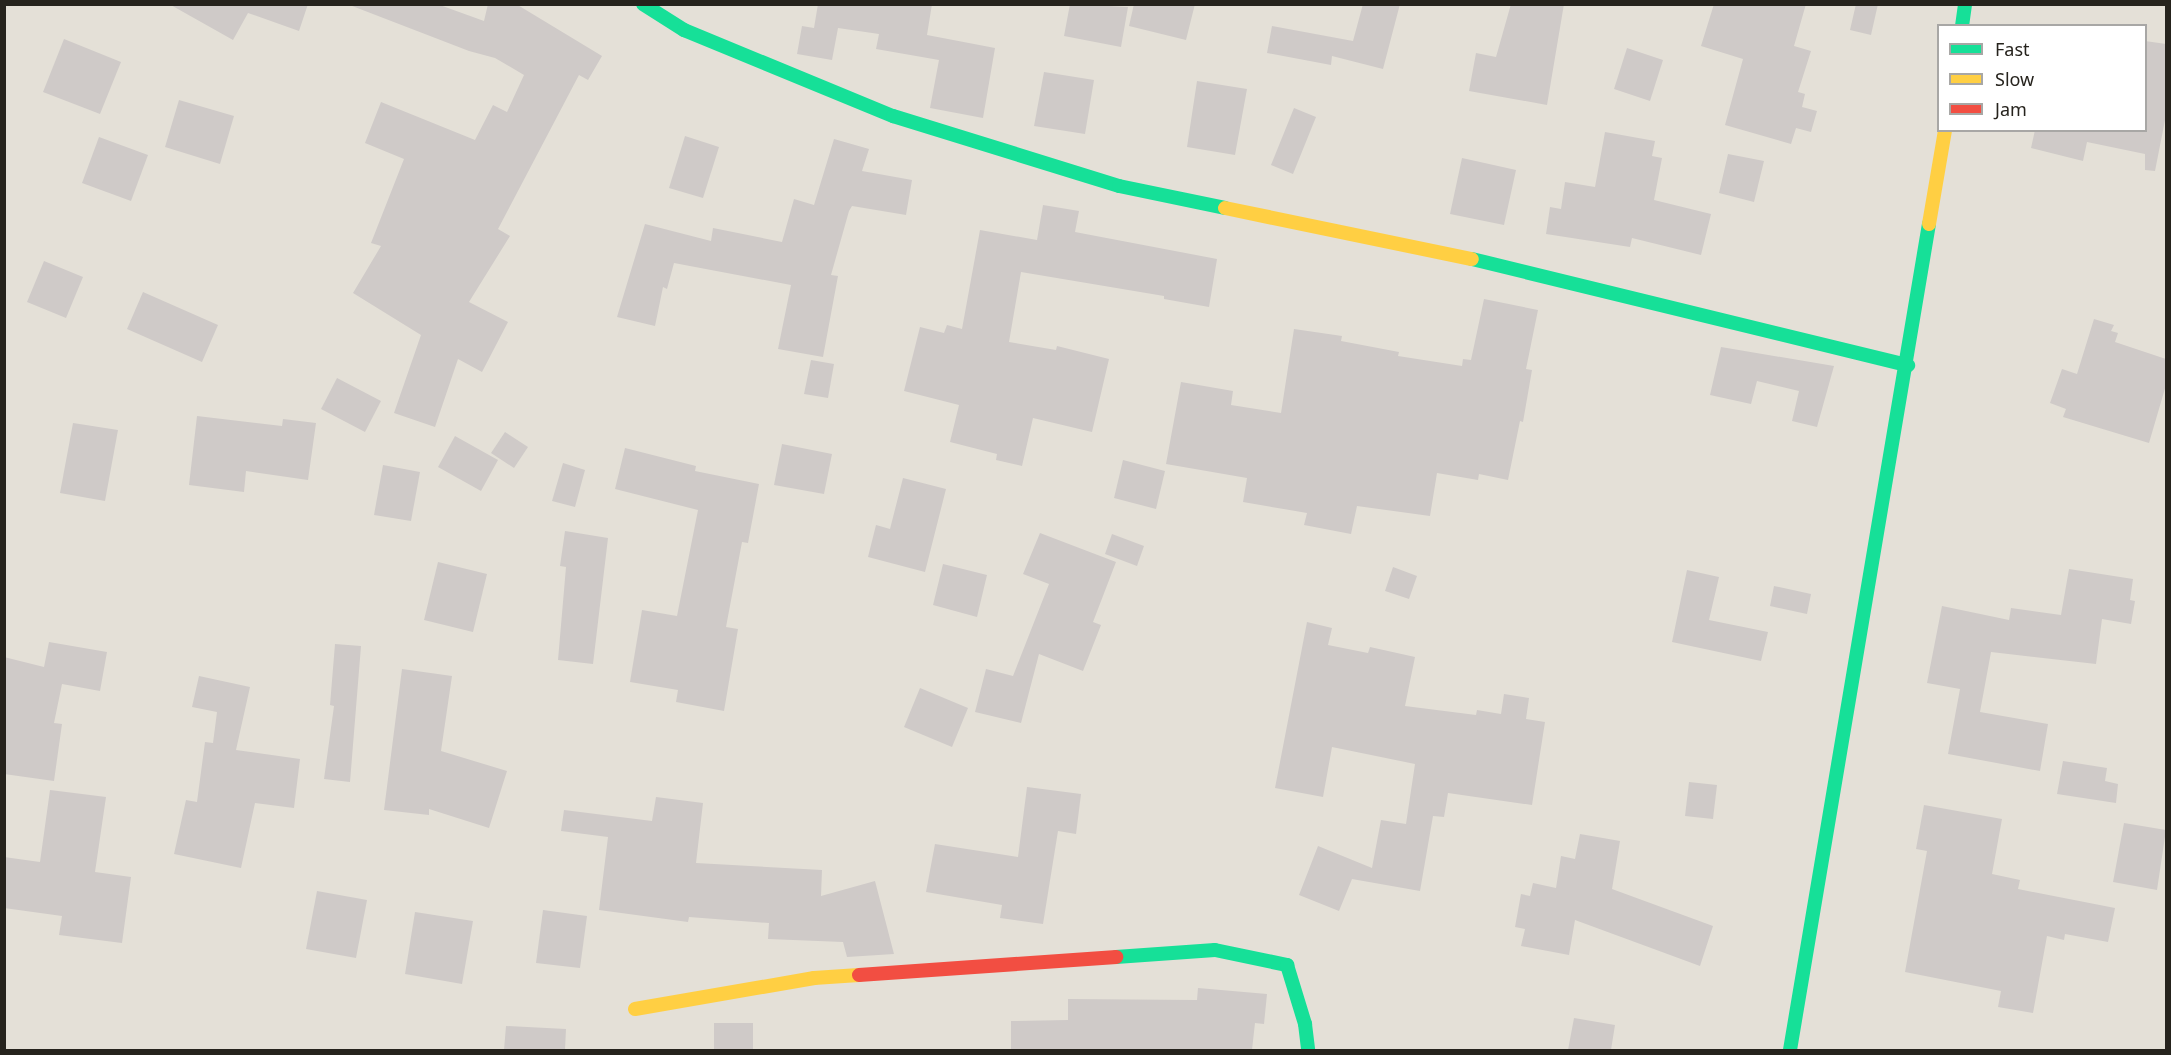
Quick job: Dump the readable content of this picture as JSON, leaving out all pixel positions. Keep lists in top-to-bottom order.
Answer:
{
  "legend": ["Fast", "Slow", "Jam"]
}
